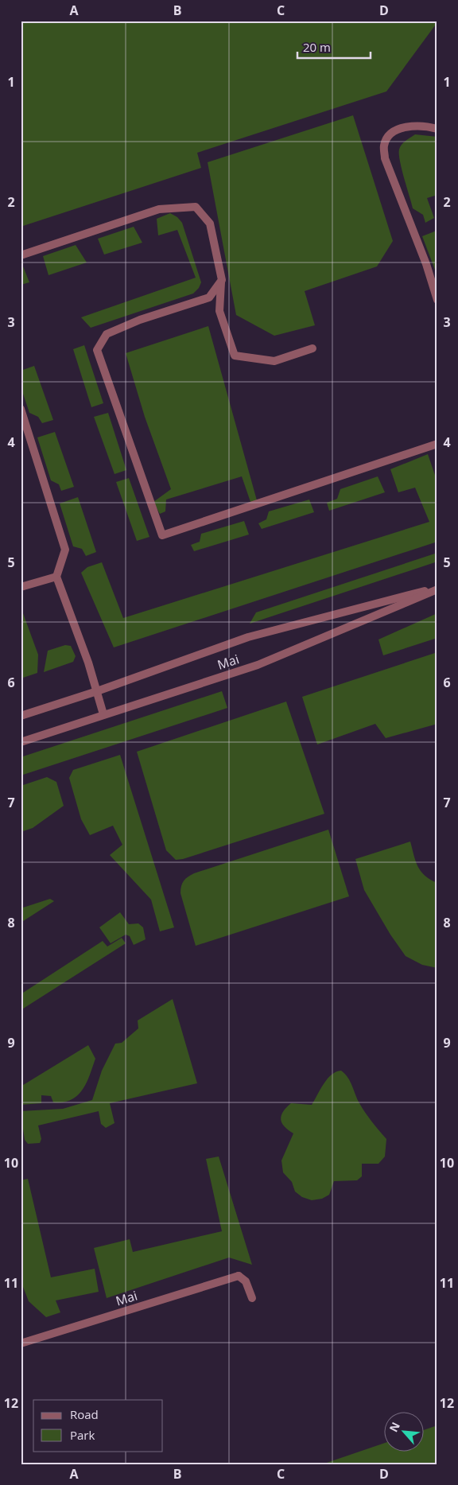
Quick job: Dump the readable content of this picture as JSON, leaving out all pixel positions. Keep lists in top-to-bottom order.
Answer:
{
  "streets": {
    "street": ["Mai"]
  },
  "legend": ["Road", "Park"],
  "scale_bar": "20 m",
  "north": "top left",
  "grid": {
    "columns": [
      "A",
      "B",
      "C",
      "D"
    ],
    "rows": [
      "1",
      "2",
      "3",
      "4",
      "5",
      "6",
      "7",
      "8",
      "9",
      "10",
      "11",
      "12"
    ]
  }
}
